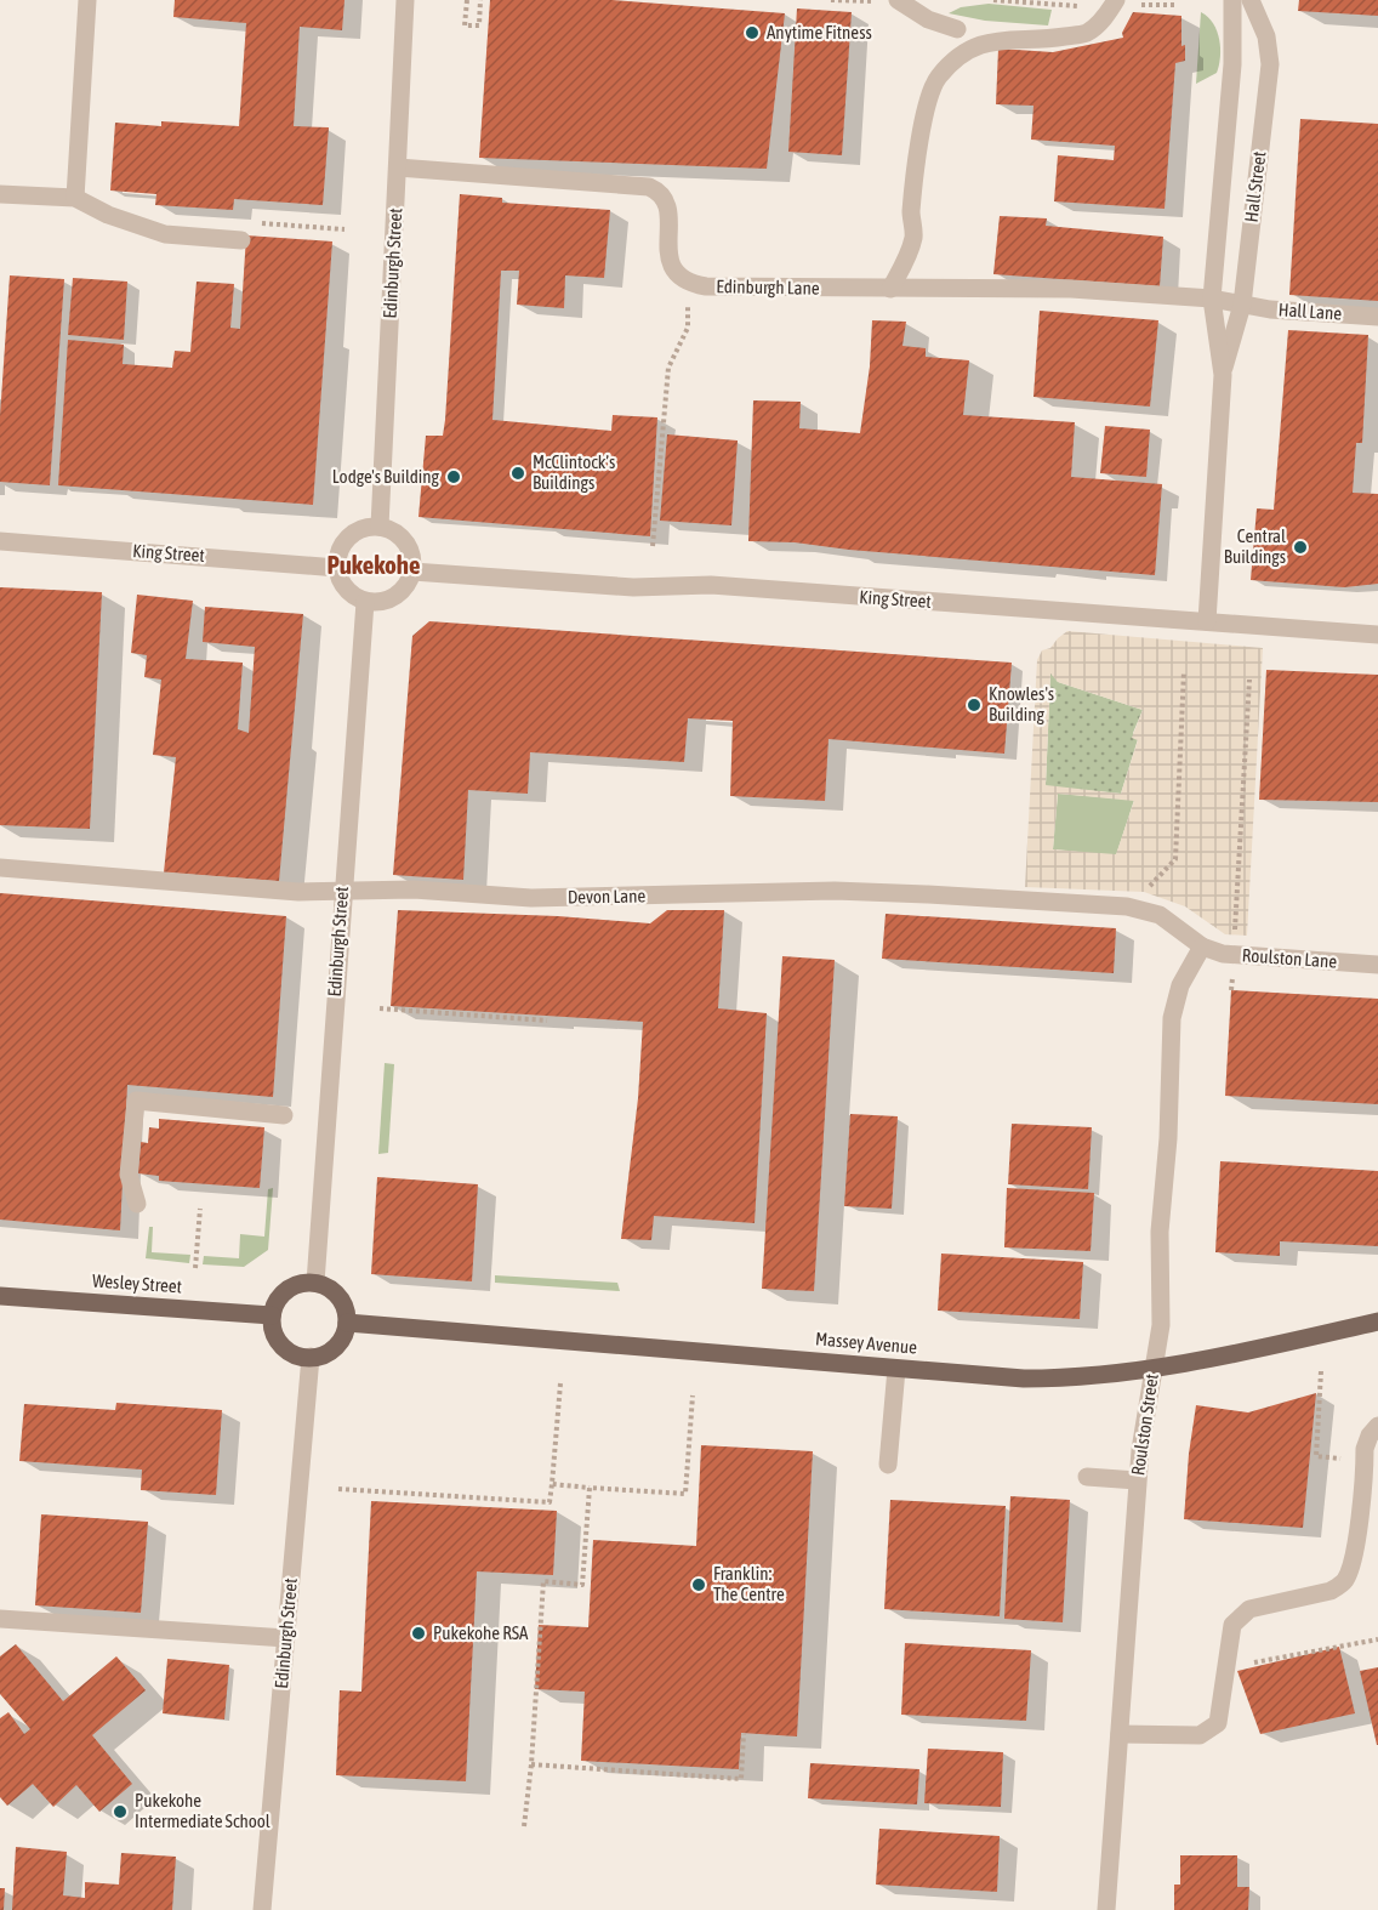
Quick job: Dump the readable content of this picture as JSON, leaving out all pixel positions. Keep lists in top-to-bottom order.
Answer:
{
  "streets": {
    "main road": ["Wesley Street", "Massey Avenue"],
    "street": [
      "Hall Street",
      "Edinburgh Street",
      "Edinburgh Lane",
      "Hall Lane",
      "King Street",
      "Devon Lane",
      "Roulston Lane",
      "Roulston Street"
    ]
  },
  "crossings": [
    ["Hall Street", "Edinburgh Lane"],
    ["Hall Street", "Hall Lane"],
    ["Hall Street", "King Street"],
    ["Edinburgh Street", "King Street"],
    ["Edinburgh Street", "Devon Lane"],
    ["Edinburgh Street", "Wesley Street"],
    ["Edinburgh Street", "Massey Avenue"],
    ["Edinburgh Lane", "Hall Lane"],
    ["Devon Lane", "Roulston Lane"],
    ["Devon Lane", "Roulston Street"],
    ["Roulston Lane", "Roulston Street"],
    ["Wesley Street", "Massey Avenue"],
    ["Massey Avenue", "Roulston Street"]
  ],
  "districts": ["Pukekohe"],
  "places": [
    "Anytime Fitness",
    "McClintock’s Buildings",
    "Lodge's Building",
    "Central Buildings",
    "Knowles's Building",
    "Franklin: The Centre",
    "Pukekohe RSA",
    "Pukekohe Intermediate School"
  ]
}
